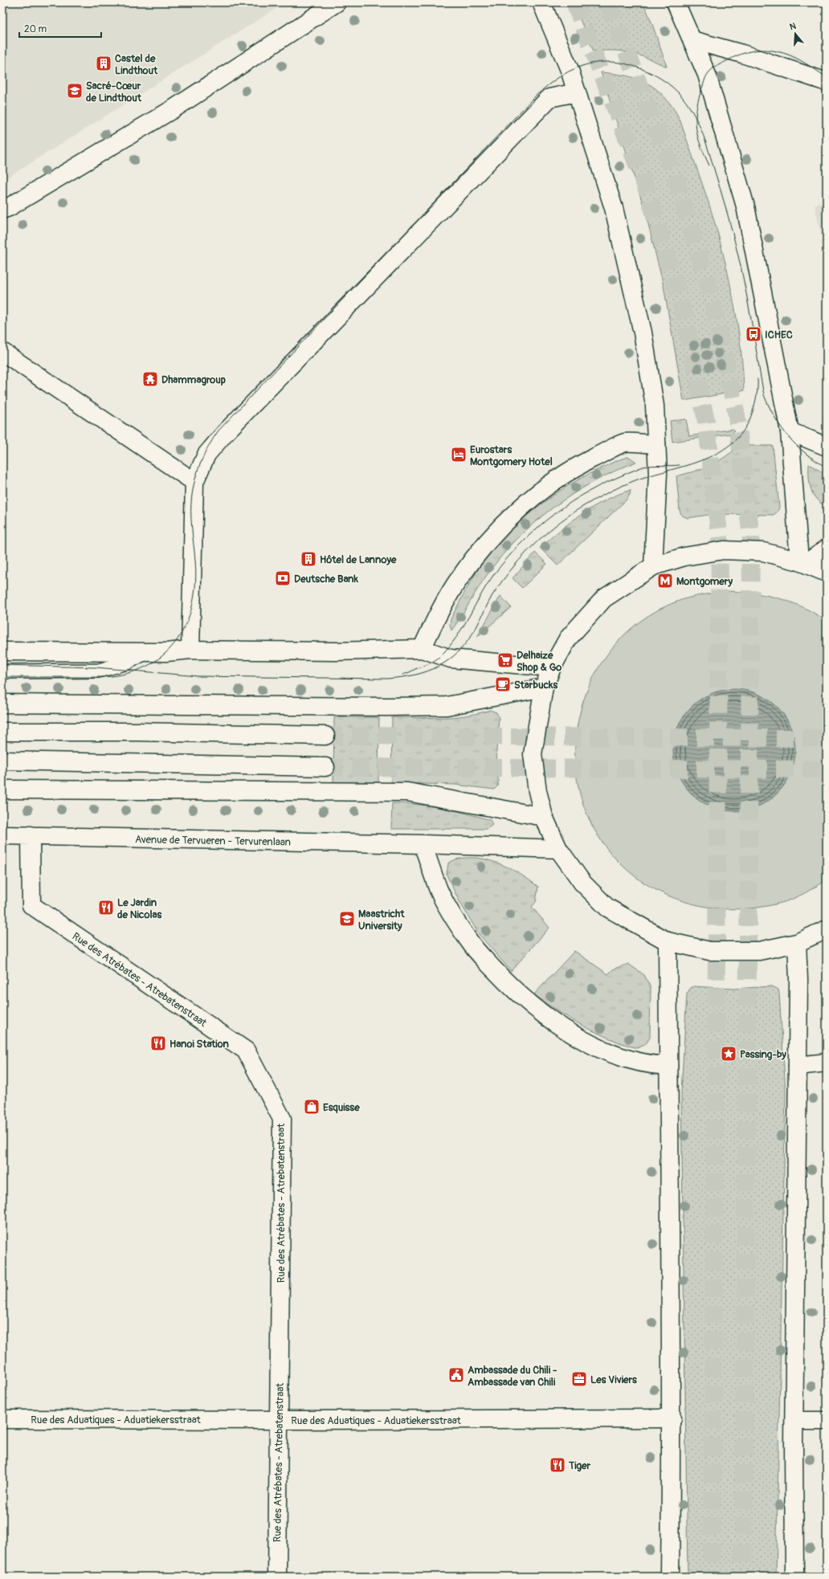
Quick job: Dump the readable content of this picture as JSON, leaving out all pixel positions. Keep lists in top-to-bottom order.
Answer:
{
  "streets": {
    "main road": ["Avenue de Tervueren - Tervurenlaan", "Rue des Atrébates - Atrebatenstraat", "Rue des Aduatiques - Aduatiekersstraat"]
  },
  "crossings": [
    ["Avenue de Tervueren - Tervurenlaan", "Rue des Atrébates - Atrebatenstraat"],
    ["Rue des Atrébates - Atrebatenstraat", "Rue des Aduatiques - Aduatiekersstraat"]
  ],
  "places": {
    "building": ["Castel de Lindthout", "Hôtel de Lannoye"],
    "school or university": ["Sacré-Cœur de Lindthout", "Maastricht University"],
    "bus stop": ["ICHEC"],
    "temple": ["Dhammagroup"],
    "hotel": ["Eurostars Montgomery Hotel"],
    "bank": ["Deutsche Bank"],
    "metro station": ["Montgomery"],
    "supermarket": ["Delhaize Shop & Go"],
    "cafe": ["Starbucks"],
    "restaurant": ["Le Jardin de Nicolas", "Hanoi Station", "Tiger"],
    "place": ["Passing-by"],
    "shop": ["Esquisse"],
    "public building": ["Ambassade du Chili - Ambassade van Chili"],
    "office": ["Les Viviers"]
  },
  "scale_bar": "20 m",
  "north": "top"
}
